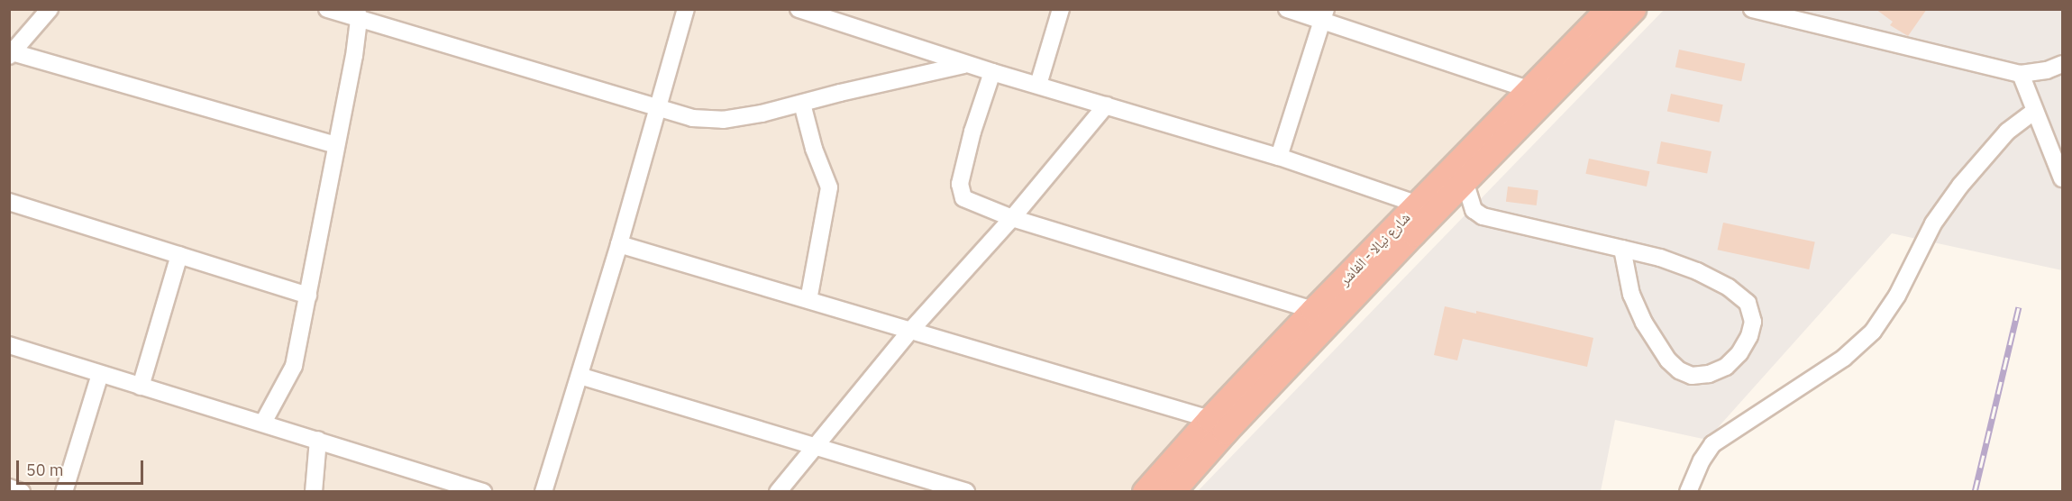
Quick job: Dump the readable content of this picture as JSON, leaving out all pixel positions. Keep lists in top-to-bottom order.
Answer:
{
  "streets": {
    "highway": ["شارع نيالا - الفاشر"]
  },
  "scale_bar": "50 m"
}
